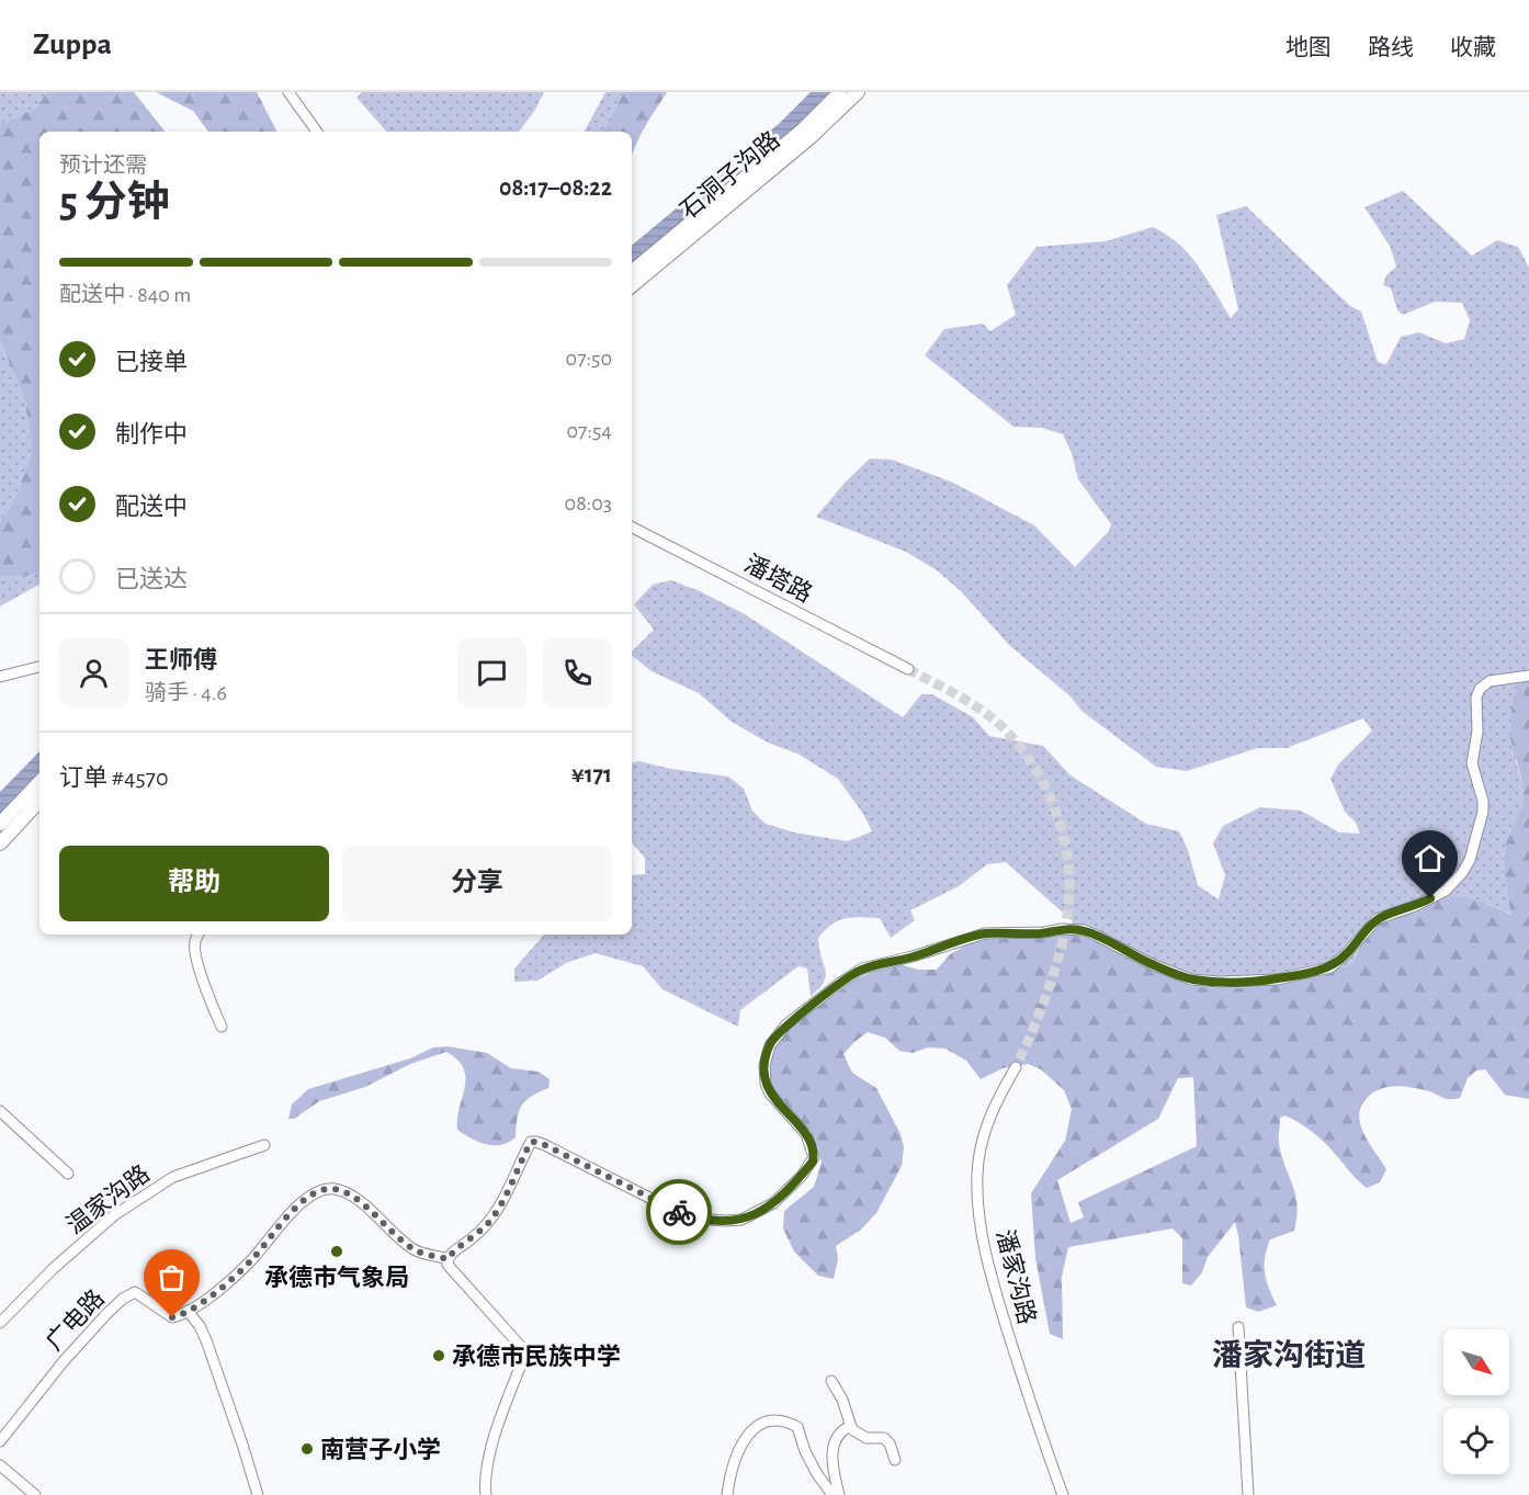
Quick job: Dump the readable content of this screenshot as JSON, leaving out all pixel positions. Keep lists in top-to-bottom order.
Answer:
{
  "streets": {
    "main road": ["石洞子沟路"],
    "street": [
      "潘塔路",
      "温家沟路",
      "潘家沟路",
      "广电路"
    ]
  },
  "districts": ["潘家沟街道"],
  "places": ["承德市气象局", "承德市民族中学", "南营子小学"],
  "north": "bottom right",
  "page": {
    "header": "Zuppa",
    "nav": ["地图", "路线", "收藏"],
    "heading": ["5 分钟", "预计还需", "08:17–08:22"],
    "panel": [
      "王师傅",
      "骑手 · 4.6",
      "订单 #4570",
      "¥171"
    ],
    "bar": "配送中 · 840 m",
    "list": [
      ["已接单", "07:50"],
      ["制作中", "07:54"],
      ["配送中", "08:03"],
      "已送达"
    ],
    "buttons": ["帮助", "分享"]
  }
}
